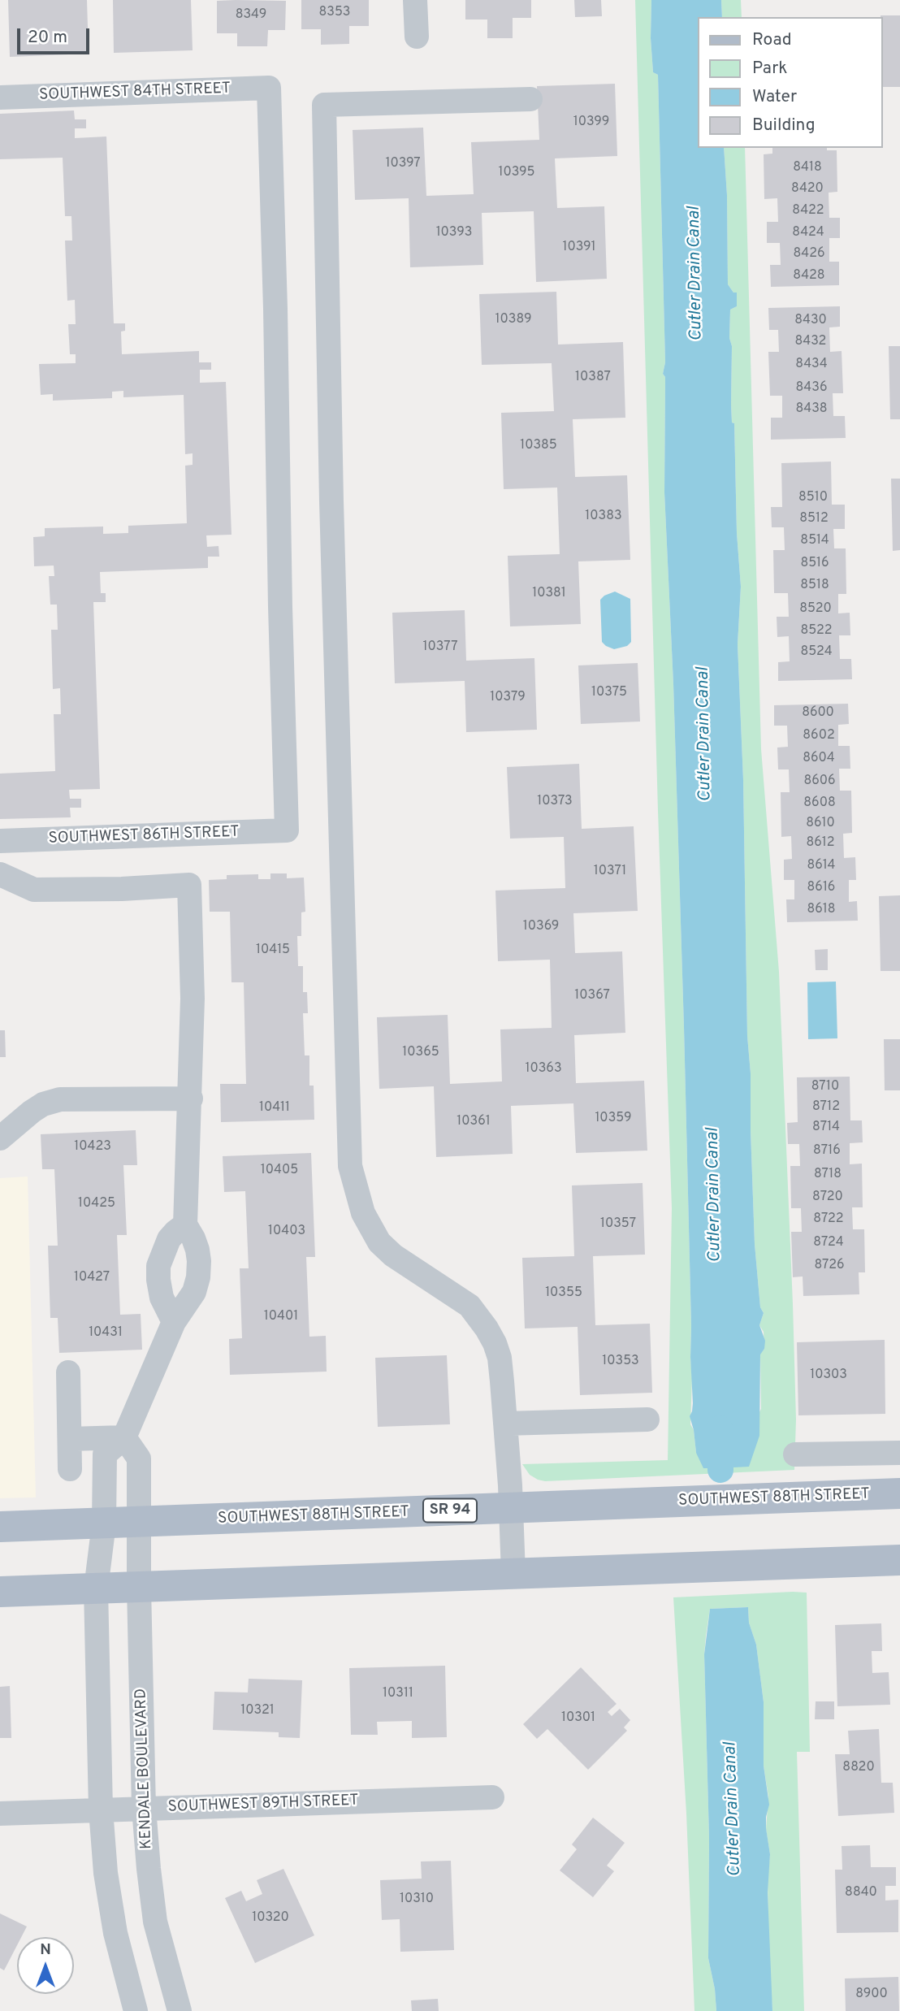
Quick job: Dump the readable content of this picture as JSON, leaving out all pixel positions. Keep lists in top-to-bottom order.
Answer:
{
  "streets": {
    "main road": ["SOUTHWEST 88TH STREET", "SR 94"],
    "street": [
      "SOUTHWEST 84TH STREET",
      "SOUTHWEST 86TH STREET",
      "KENDALE BOULEVARD",
      "SOUTHWEST 89TH STREET"
    ]
  },
  "crossings": [
    ["SOUTHWEST 84TH STREET", "SOUTHWEST 86TH STREET"],
    ["SOUTHWEST 88TH STREET", "KENDALE BOULEVARD"],
    ["KENDALE BOULEVARD", "SOUTHWEST 89TH STREET"]
  ],
  "water": ["Cutler Drain Canal"],
  "house_numbers": [
    "8353",
    "8349",
    "10399",
    "10397",
    "8418",
    "10395",
    "8420",
    "8422",
    "10393",
    "8424",
    "10391",
    "8426",
    "8428",
    "10389",
    "8430",
    "8432",
    "8434",
    "10387",
    "8436",
    "8438",
    "10385",
    "8510",
    "10383",
    "8512",
    "8514",
    "8516",
    "8518",
    "10381",
    "8520",
    "8522",
    "10377",
    "8524",
    "10375",
    "10379",
    "8600",
    "8602",
    "8604",
    "8606",
    "10373",
    "8608",
    "8610",
    "8612",
    "8614",
    "10371",
    "8616",
    "8618",
    "10369",
    "10415",
    "10367",
    "10365",
    "10363",
    "8710",
    "8712",
    "10411",
    "10359",
    "10361",
    "8714",
    "10423",
    "8716",
    "10405",
    "8718",
    "8720",
    "10425",
    "8722",
    "10357",
    "10403",
    "8724",
    "8726",
    "10427",
    "10355",
    "10401",
    "10431",
    "10353",
    "10303",
    "10311",
    "10321",
    "10301",
    "8820",
    "8840",
    "10310",
    "10320",
    "8900"
  ],
  "legend": [
    "Road",
    "Park",
    "Water",
    "Building"
  ],
  "scale_bar": "20 m",
  "north": "top"
}
